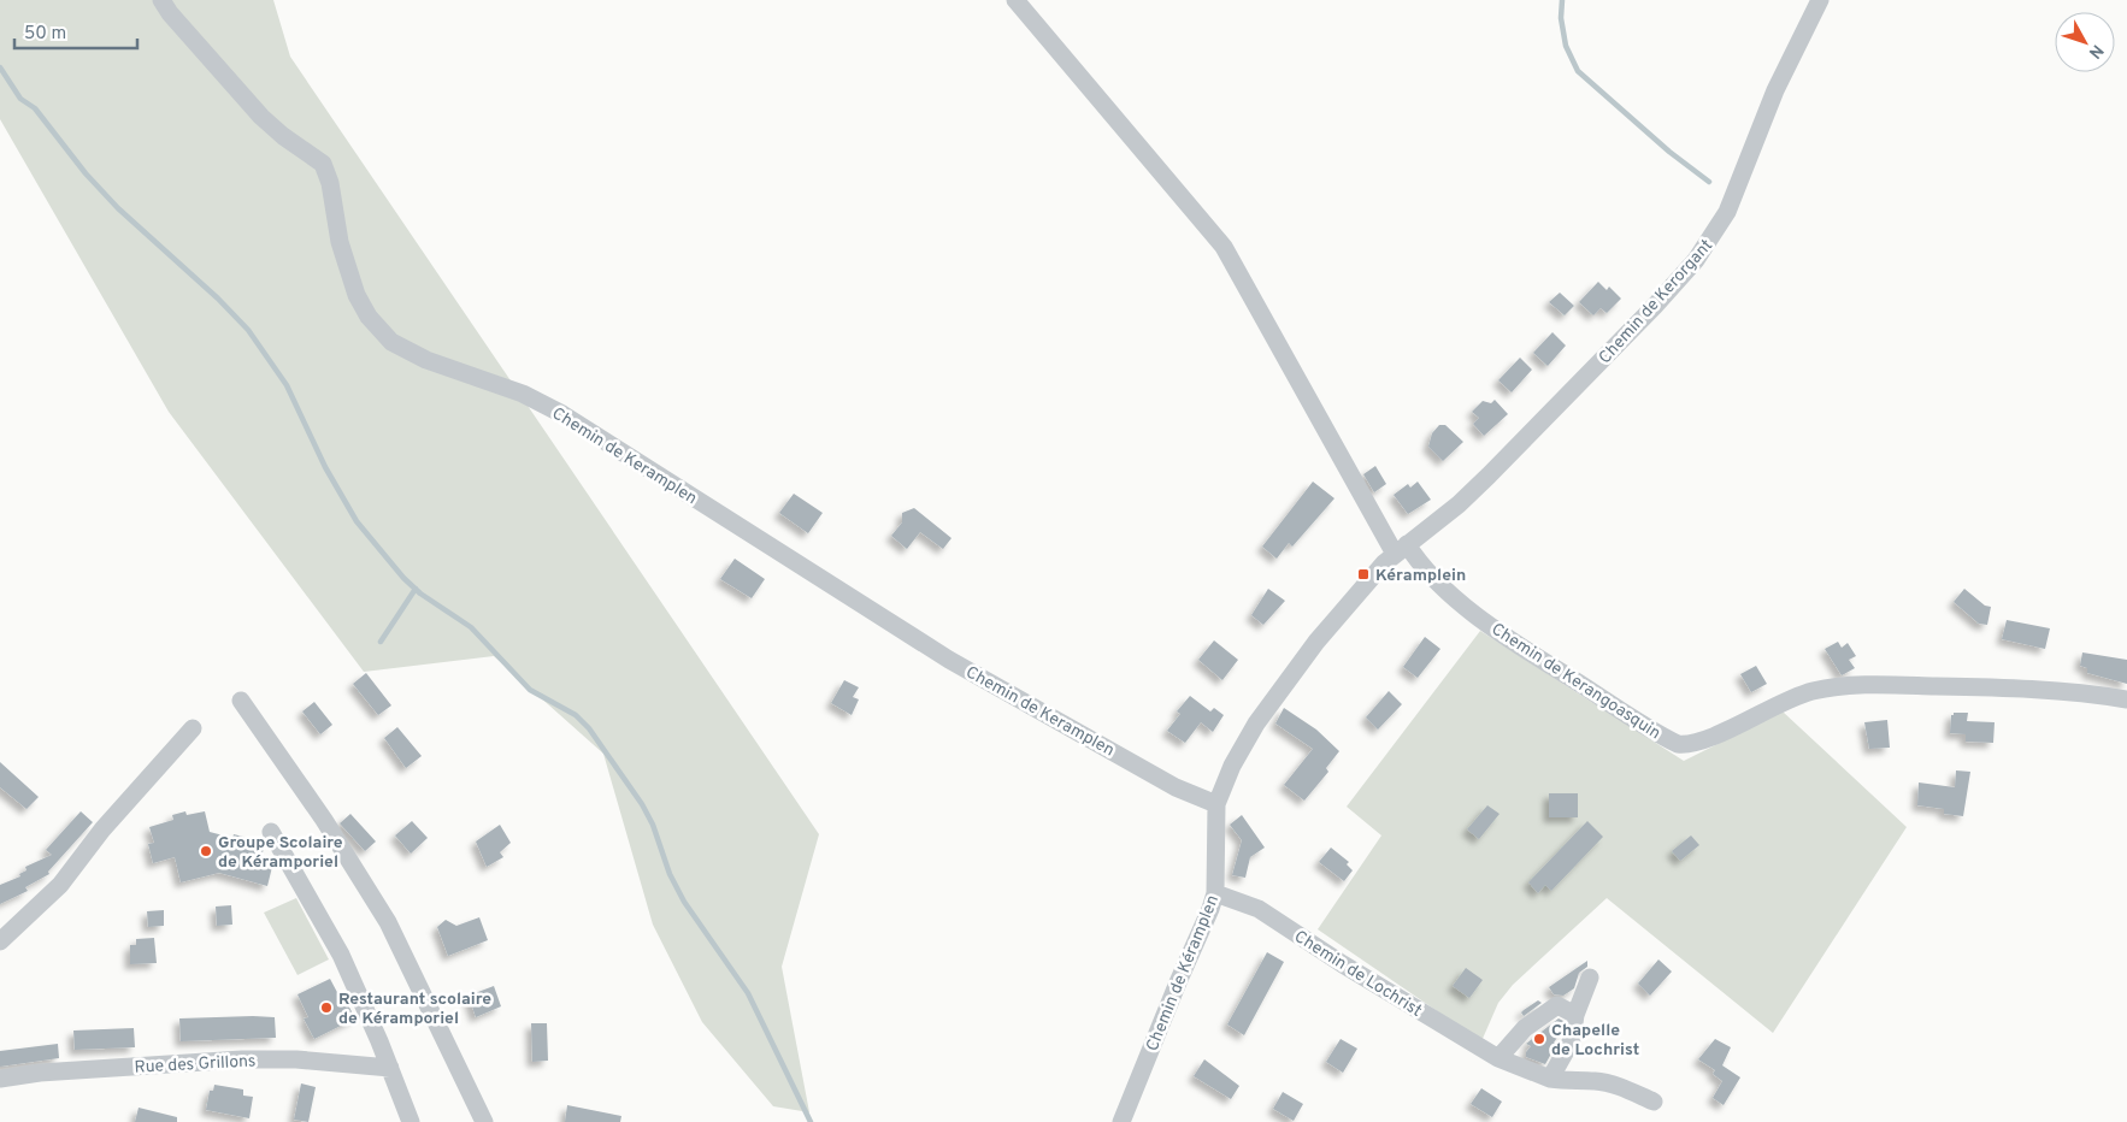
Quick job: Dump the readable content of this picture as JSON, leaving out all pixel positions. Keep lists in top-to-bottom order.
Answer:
{
  "streets": {
    "street": [
      "Chemin de Kerorgant",
      "Chemin de Keramplen",
      "Chemin de Kerangoasquin",
      "Chemin de Kéramplen",
      "Chemin de Lochrist",
      "Rue des Grillons"
    ]
  },
  "crossings": [
    ["Chemin de Kerorgant", "Chemin de Kerangoasquin"],
    ["Chemin de Kerorgant", "Chemin de Kéramplen"],
    ["Chemin de Keramplen", "Chemin de Kéramplen"],
    ["Chemin de Kerangoasquin", "Chemin de Kéramplen"],
    ["Chemin de Kéramplen", "Chemin de Lochrist"]
  ],
  "places": {
    "transit": ["Kéramplein"],
    "other": ["Groupe Scolaire de Kéramporiel", "Restaurant scolaire de Kéramporiel", "Chapelle de Lochrist"]
  },
  "scale_bar": "50 m",
  "north": "bottom right"
}
